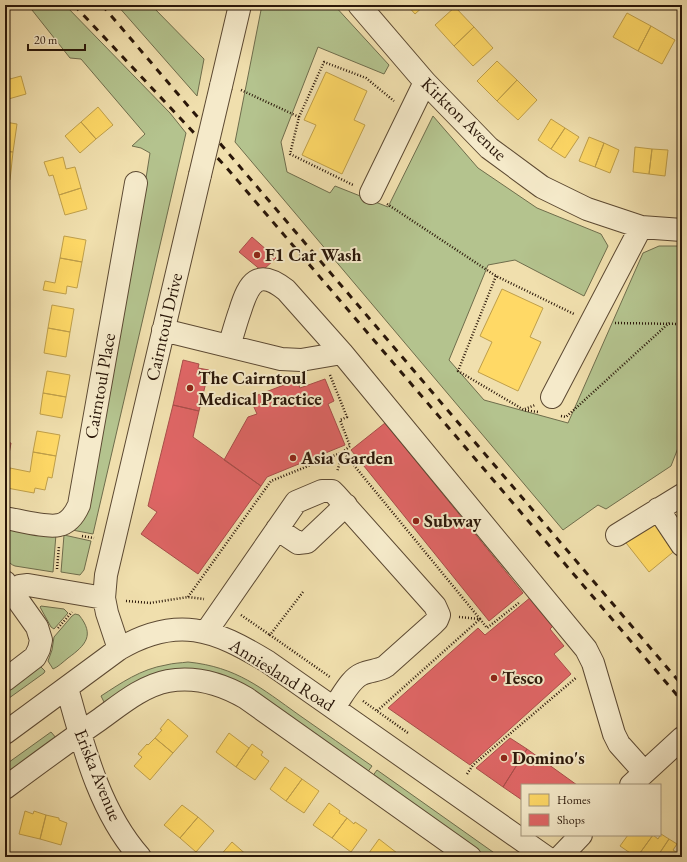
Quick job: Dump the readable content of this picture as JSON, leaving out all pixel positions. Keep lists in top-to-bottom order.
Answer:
{
  "streets": {
    "street": [
      "Kirkton Avenue",
      "Cairntoul Drive",
      "Cairntoul Place",
      "Anniesland Road",
      "Eriska Avenue"
    ]
  },
  "crossings": [
    ["Cairntoul Drive", "Anniesland Road"],
    ["Anniesland Road", "Eriska Avenue"]
  ],
  "places": [
    "F1 Car Wash",
    "The Cairntoul Medical Practice",
    "Asia Garden",
    "Subway",
    "Tesco",
    "Domino's"
  ],
  "legend": ["Homes", "Shops"],
  "scale_bar": "20 m"
}
